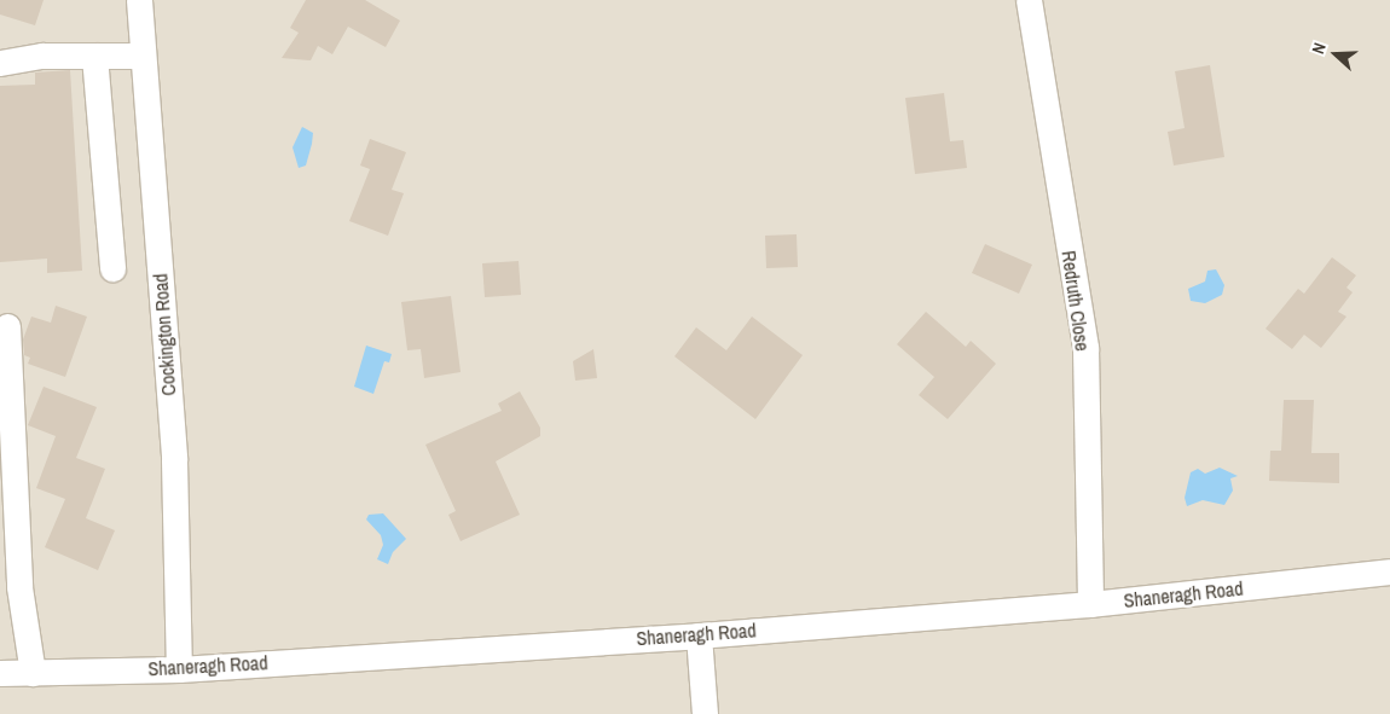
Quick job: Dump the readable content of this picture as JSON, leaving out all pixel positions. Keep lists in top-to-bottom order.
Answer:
{
  "streets": {
    "street": ["Redruth Close", "Cockington Road", "Shaneragh Road"]
  },
  "crossings": [
    ["Redruth Close", "Shaneragh Road"],
    ["Cockington Road", "Shaneragh Road"]
  ],
  "north": "left"
}
